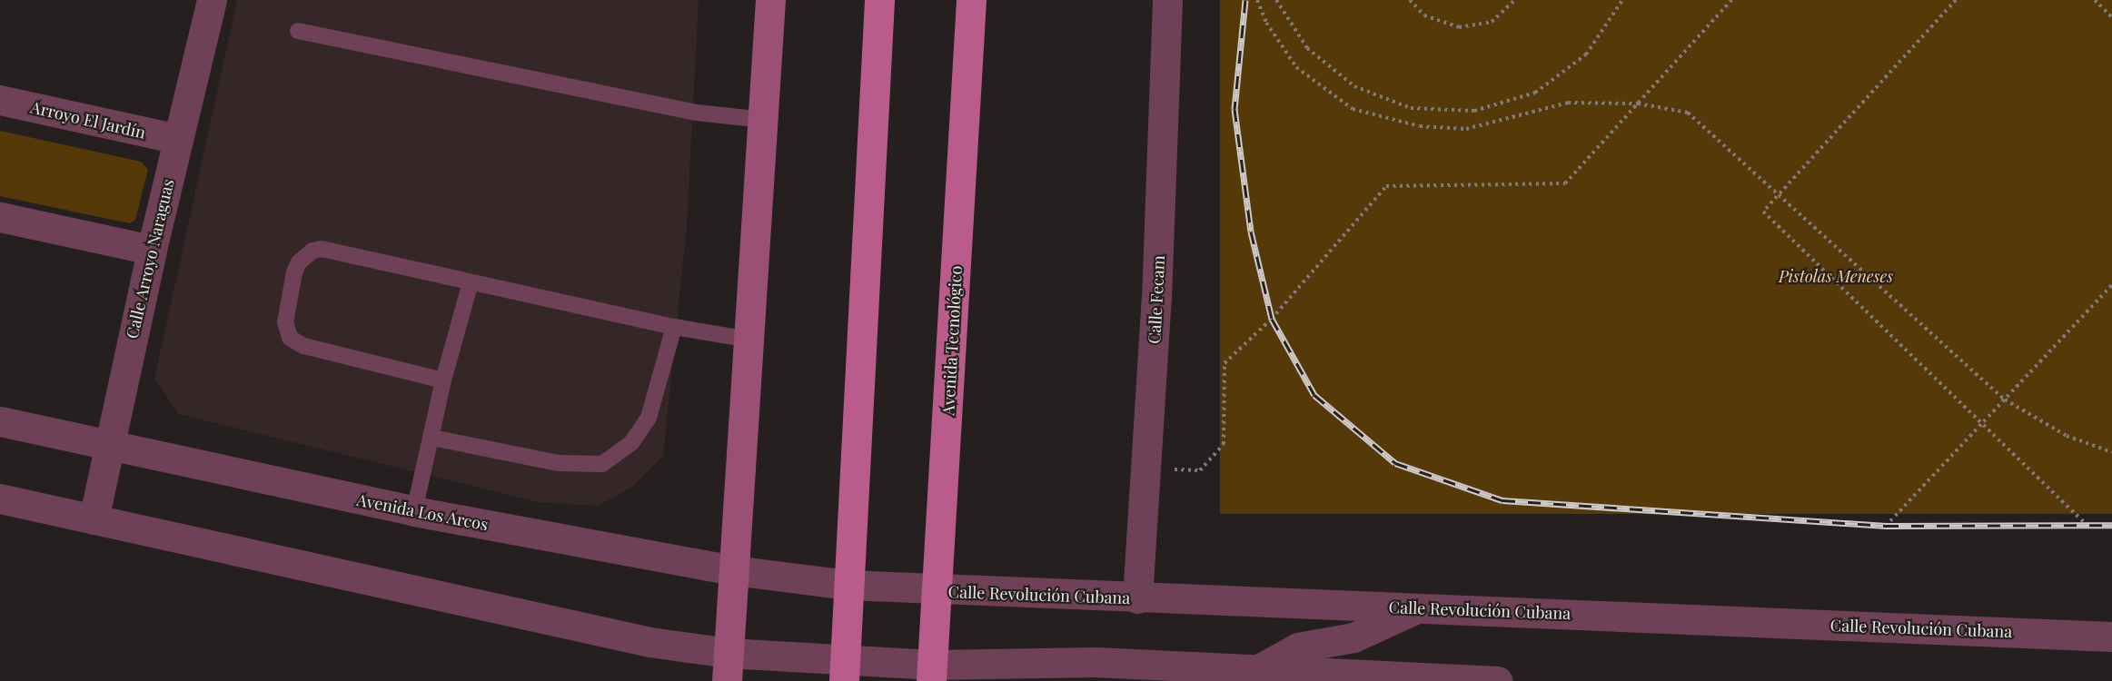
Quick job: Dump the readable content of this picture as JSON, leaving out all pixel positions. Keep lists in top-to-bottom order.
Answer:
{
  "streets": {
    "main road": ["Avenida Tecnológico"],
    "street": [
      "Arroyo El Jardín",
      "Calle Arroyo Naraguas",
      "Calle Fecam",
      "Avenida Los Arcos",
      "Calle Revolución Cubana"
    ]
  },
  "crossings": [
    ["Arroyo El Jardín", "Calle Arroyo Naraguas"],
    ["Calle Arroyo Naraguas", "Avenida Los Arcos"],
    ["Calle Fecam", "Calle Revolución Cubana"],
    ["Avenida Tecnológico", "Calle Revolución Cubana"],
    ["Avenida Los Arcos", "Calle Revolución Cubana"]
  ],
  "parks": ["Pistolas Meneses"]
}
